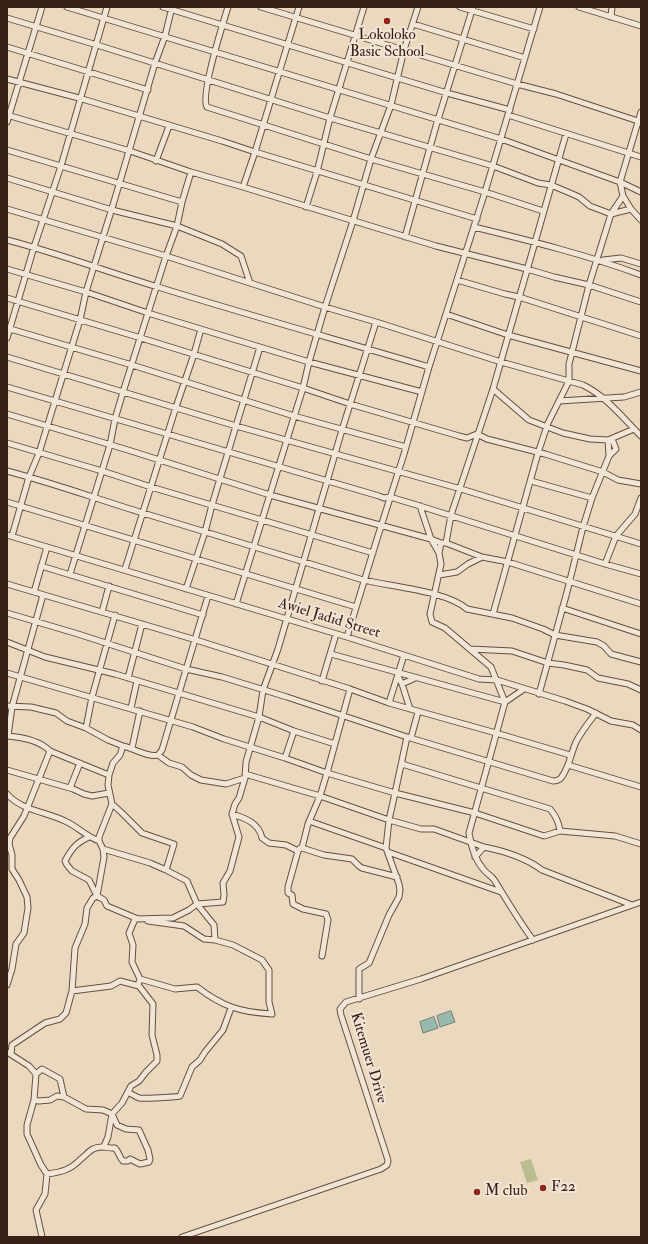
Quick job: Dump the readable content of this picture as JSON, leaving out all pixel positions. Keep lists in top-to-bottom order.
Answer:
{
  "streets": {
    "street": ["Awiel Jadid Street", "Kitemuer Drive"]
  },
  "places": ["Lokoloko Basic School", "F22", "M club"]
}
